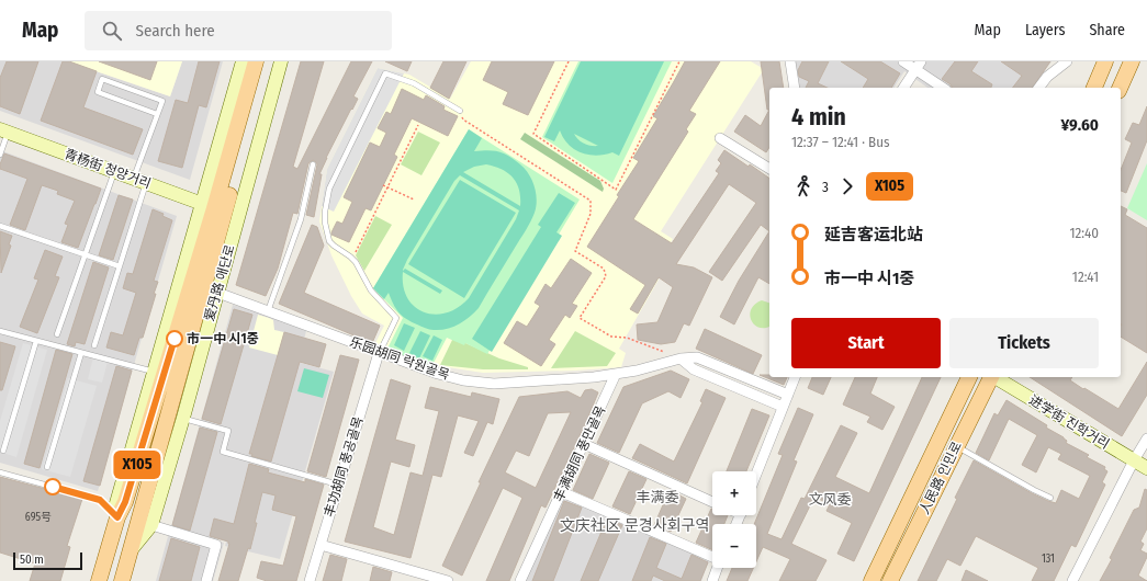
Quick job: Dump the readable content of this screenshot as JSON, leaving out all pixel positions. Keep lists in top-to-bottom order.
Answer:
{
  "streets": {
    "main road": ["爱丹路 애단로", "人民路 인민로"],
    "street": [
      "青杨街 청양거리",
      "乐园胡同 락원골목",
      "进学街 진학거리",
      "丰满胡同 풍만골목",
      "丰功胡同 풍공골목"
    ]
  },
  "crossings": [
    ["青杨街 청양거리", "爱丹路 애단로"],
    ["爱丹路 애단로", "乐园胡同 락원골목"],
    ["乐园胡同 락원골목", "丰满胡同 풍만골목"],
    ["乐园胡同 락원골목", "丰功胡同 풍공골목"]
  ],
  "districts": ["丰满委", "文风委", "文庆社区 문경사회구역"],
  "places": ["市一中 시1중"],
  "lines": ["bus line X105"],
  "house_numbers": ["695号", "131"],
  "scale_bar": "50 m",
  "page": {
    "header": "Map",
    "search": "Search here",
    "nav": ["Map", "Layers", "Share"],
    "on_map": "X105",
    "heading": ["4 min", "12:37 – 12:41 · Bus", "¥9.60"],
    "legs": ["3", "X105"],
    "list": [
      {
        "name": "延吉客运北站",
        "value": "12:40"
      },
      {
        "name": "市一中 시1중",
        "value": "12:41"
      }
    ],
    "buttons": ["Start", "Tickets"],
    "map_buttons": ["+", "−"],
    "scale": "50 m"
  }
}
